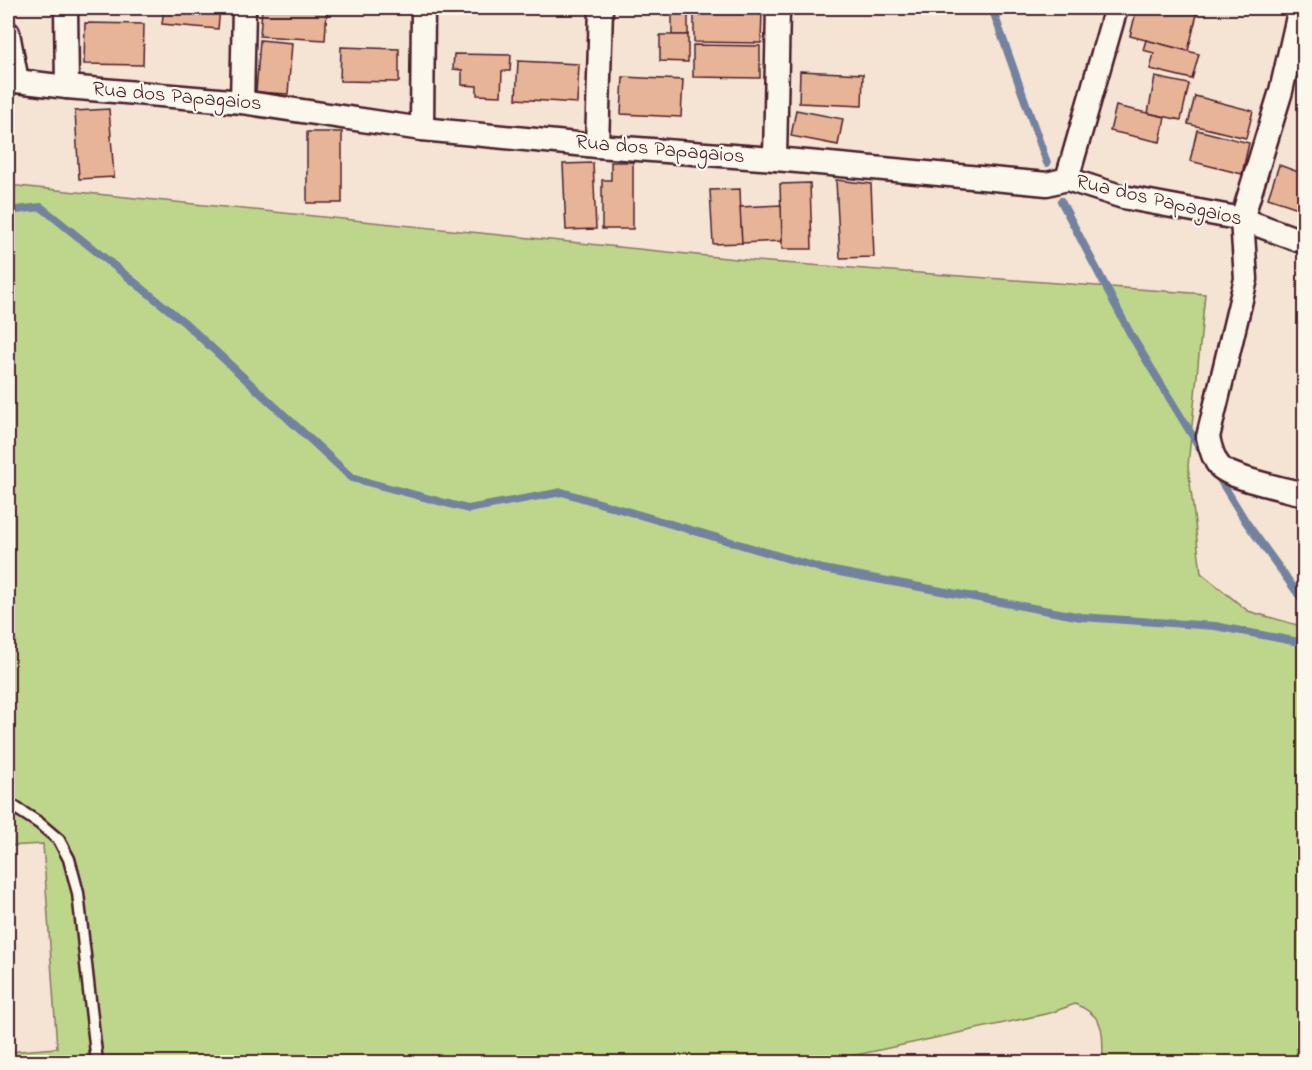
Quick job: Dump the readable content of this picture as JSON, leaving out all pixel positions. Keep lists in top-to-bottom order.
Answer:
{
  "streets": {
    "street": ["Rua dos Papagaios"]
  }
}
